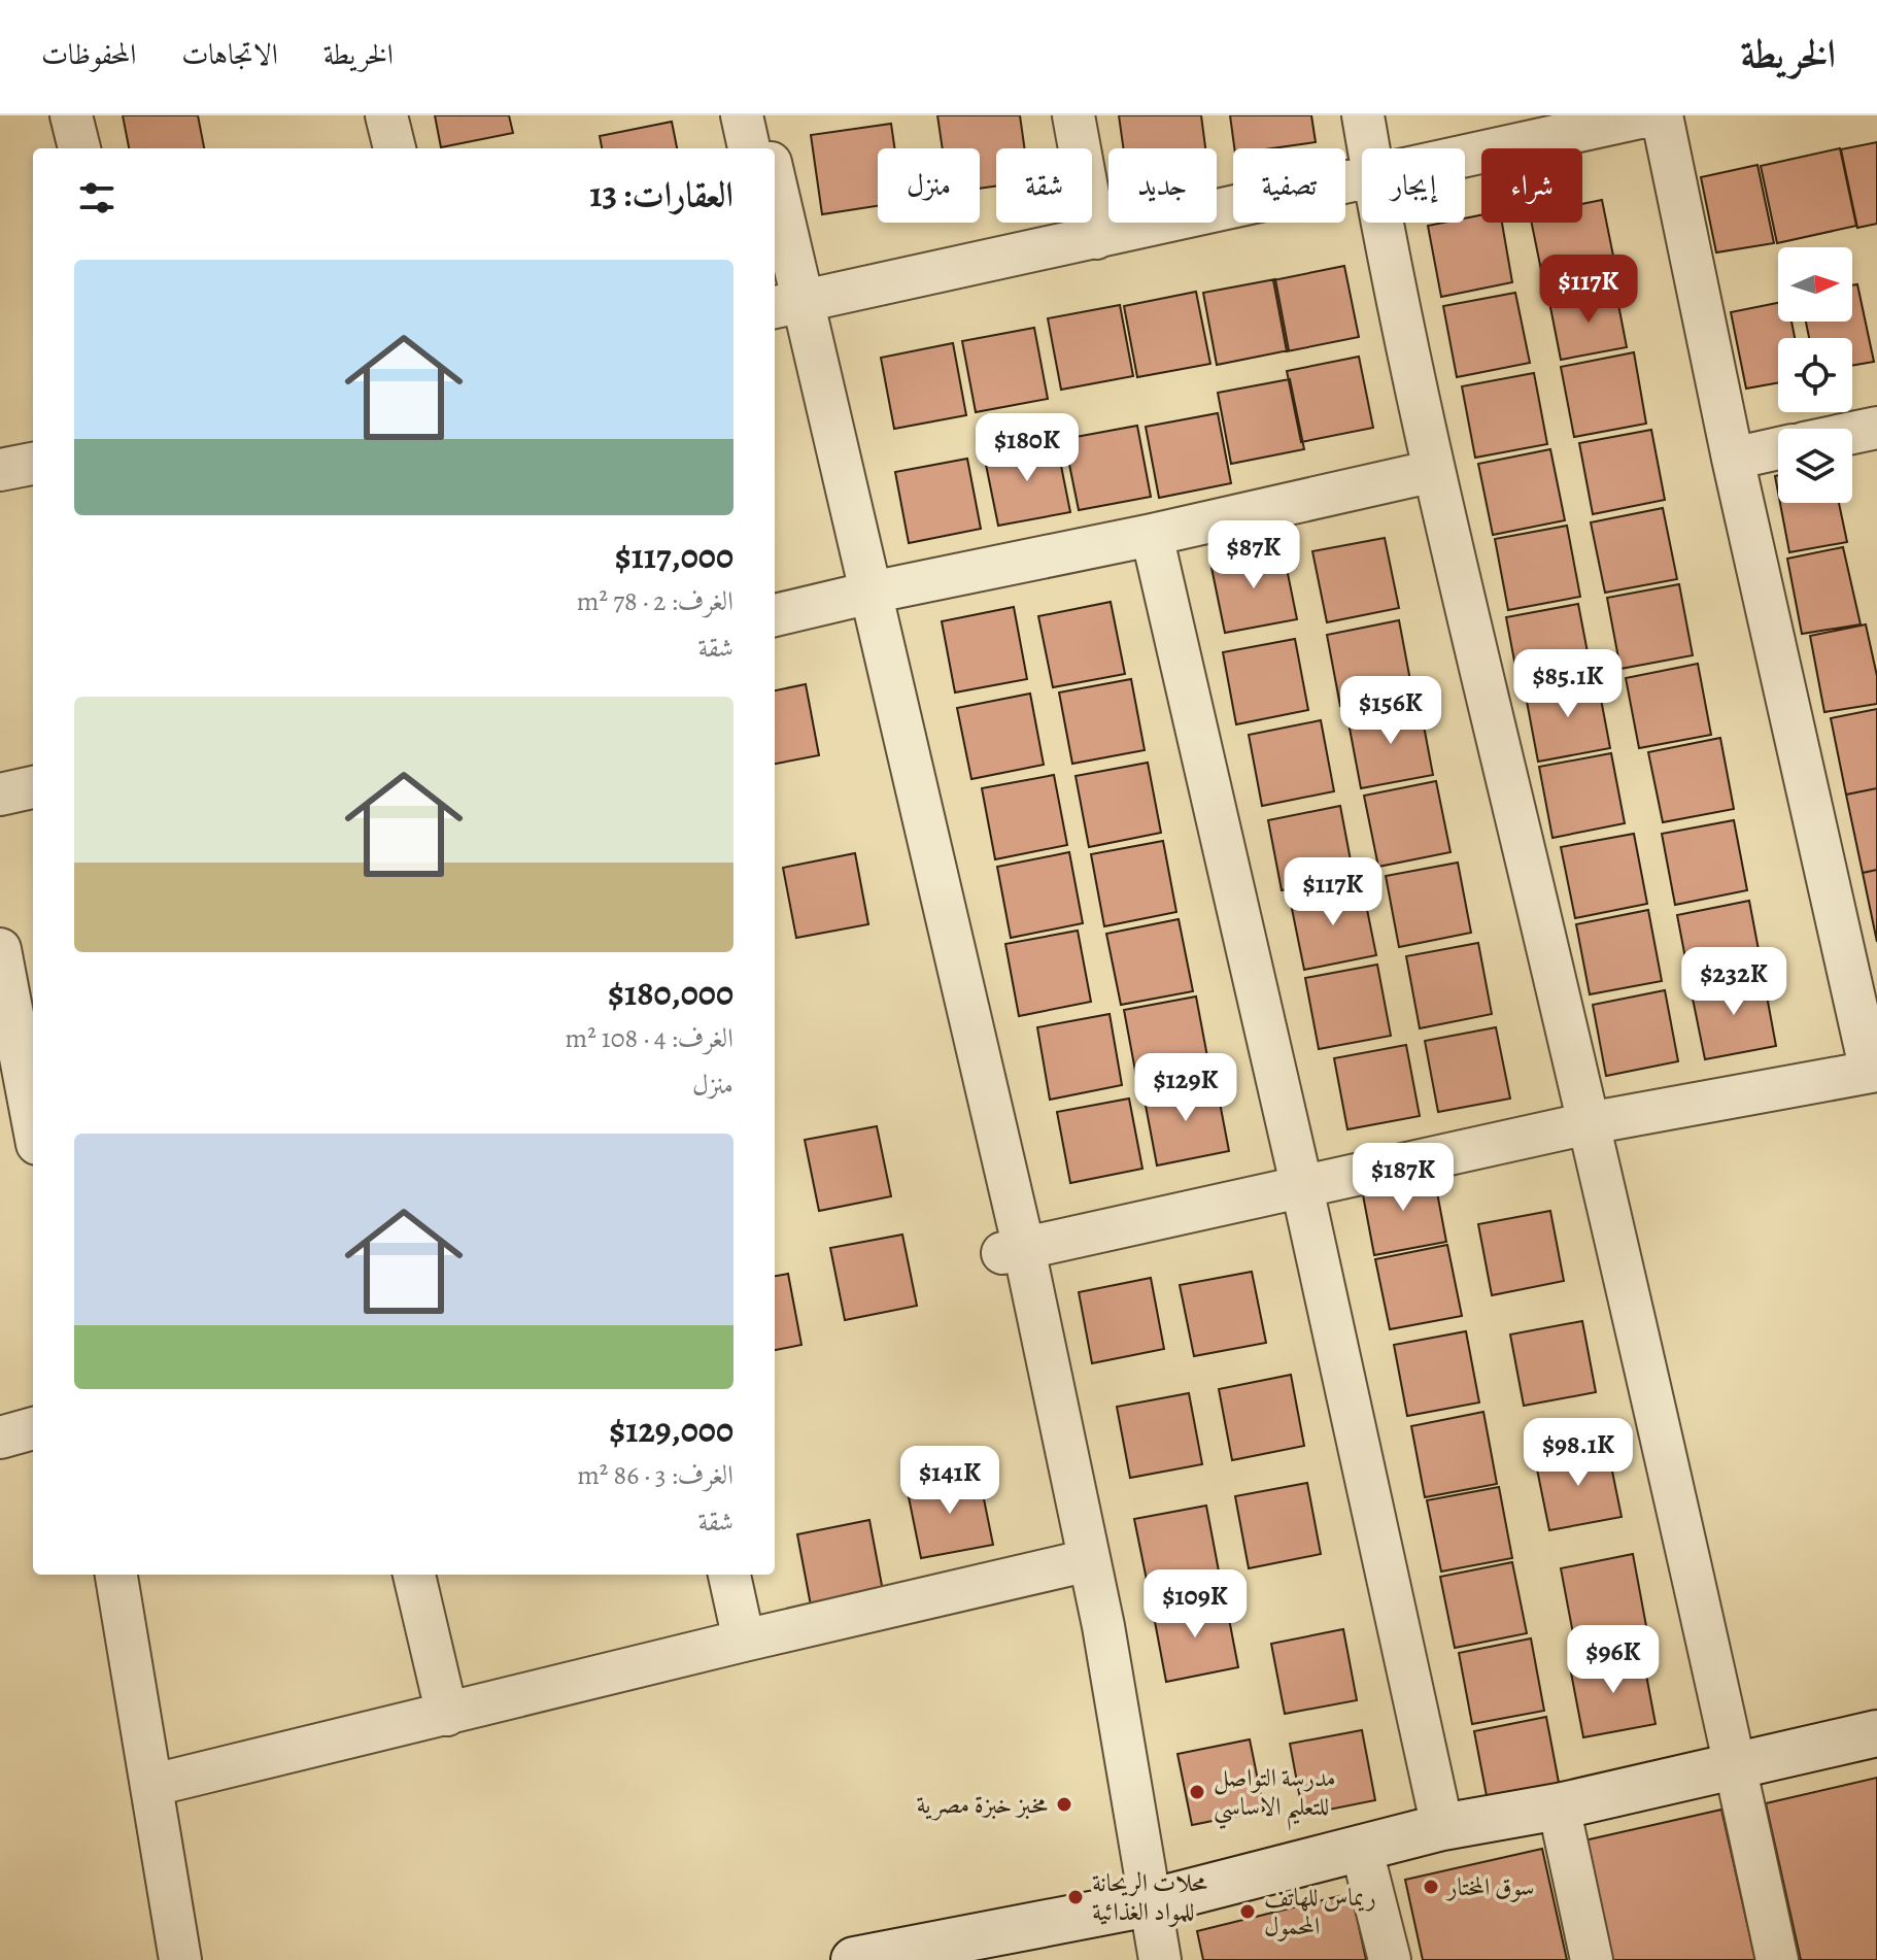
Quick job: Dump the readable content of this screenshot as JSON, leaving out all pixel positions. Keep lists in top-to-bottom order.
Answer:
{
  "places": [
    "مدرسة التواصل للتعليم الاساسي",
    "مخبز خبزة مصرية",
    "سوق المختار",
    "محلات الريحانة للمواد الغذائية",
    "ريماس للهاتف المحمول"
  ],
  "north": "right",
  "page": {
    "header": "الخريطة",
    "nav": ["الخريطة", "الاتجاهات", "المحفوظات"],
    "chip": [
      "شراء",
      "إيجار",
      "تصفية",
      "جديد",
      "شقة",
      "منزل"
    ],
    "heading": "العقارات: 13",
    "list": [
      {
        "name": "$117,000",
        "note": "الغرف: 2 · 78 m² · شقة"
      },
      {
        "name": "$180,000",
        "note": "الغرف: 4 · 108 m² · منزل"
      },
      {
        "name": "$129,000",
        "note": "الغرف: 3 · 86 m² · شقة"
      }
    ],
    "price": [
      "$117K",
      "$180K",
      "$87K",
      "$85.1K",
      "$156K",
      "$117K",
      "$232K",
      "$129K",
      "$187K",
      "$98.1K",
      "$141K",
      "$109K",
      "$96K"
    ]
  }
}
